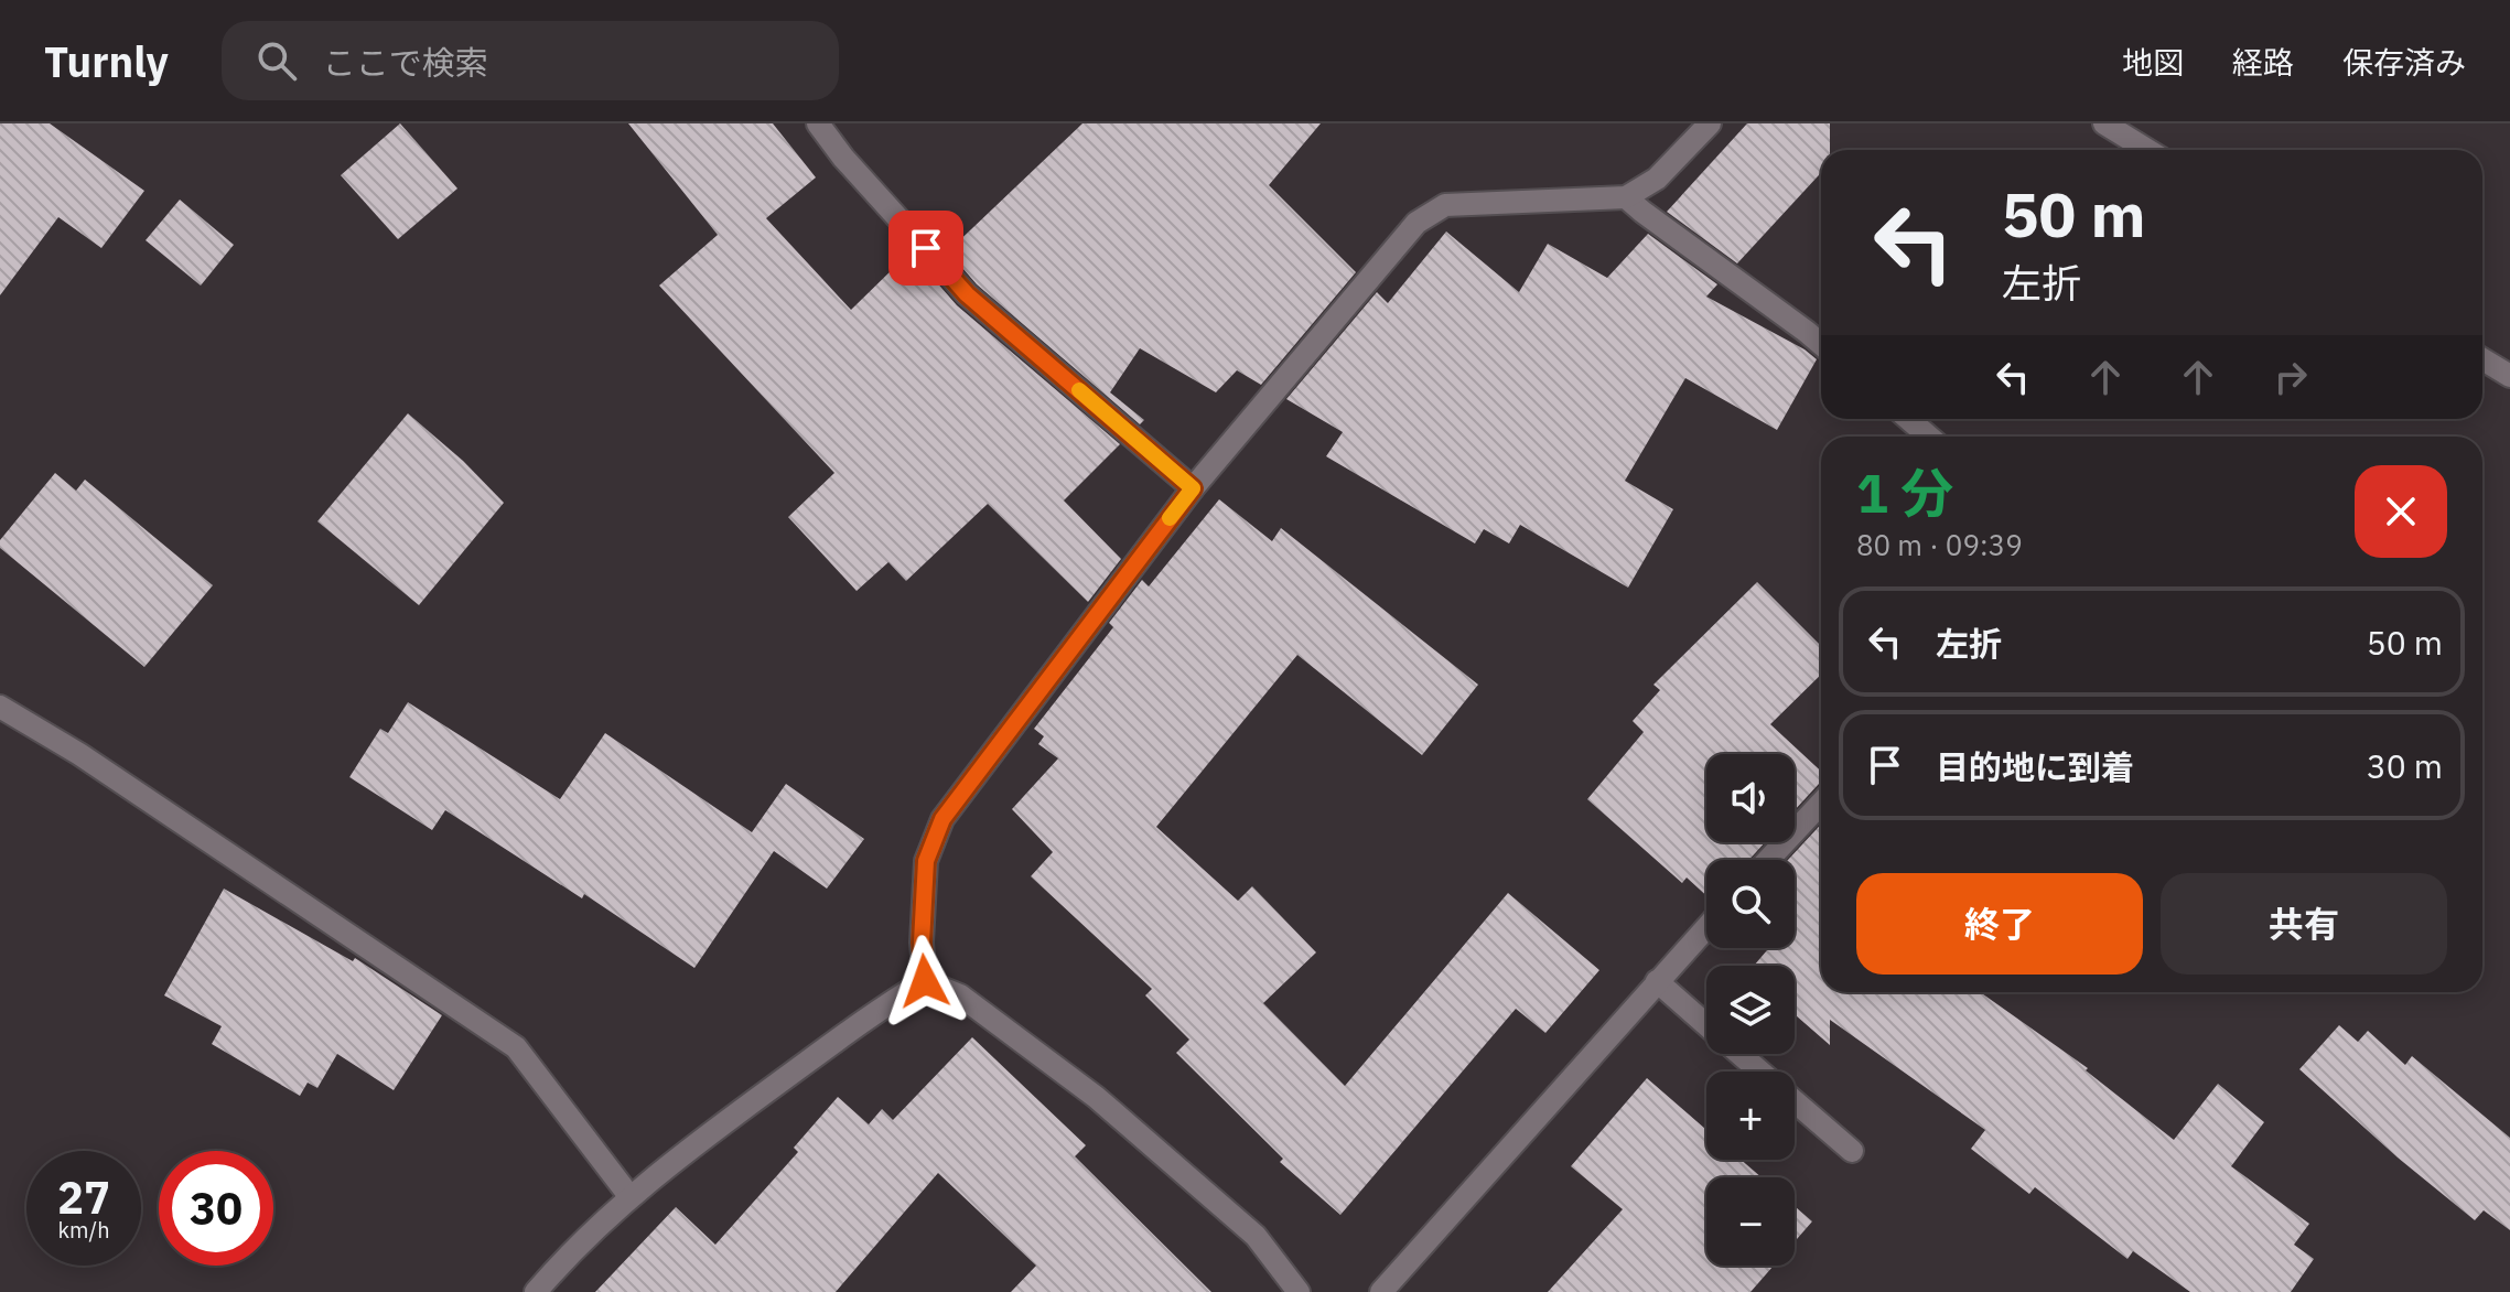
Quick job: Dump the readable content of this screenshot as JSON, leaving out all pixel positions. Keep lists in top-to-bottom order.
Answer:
{
  "page": {
    "header": "Turnly",
    "search": "ここで検索",
    "nav": ["地図", "経路", "保存済み"],
    "turn": ["50 m", "左折"],
    "heading": ["1 分", "80 m · 09:39"],
    "list": [
      {
        "name": "左折",
        "value": "50 m"
      },
      {
        "name": "目的地に到着",
        "value": "30 m"
      }
    ],
    "map_buttons": ["+", "−"],
    "buttons": ["終了", "共有"],
    "speed": "27 km/h",
    "limit": "30"
  }
}
